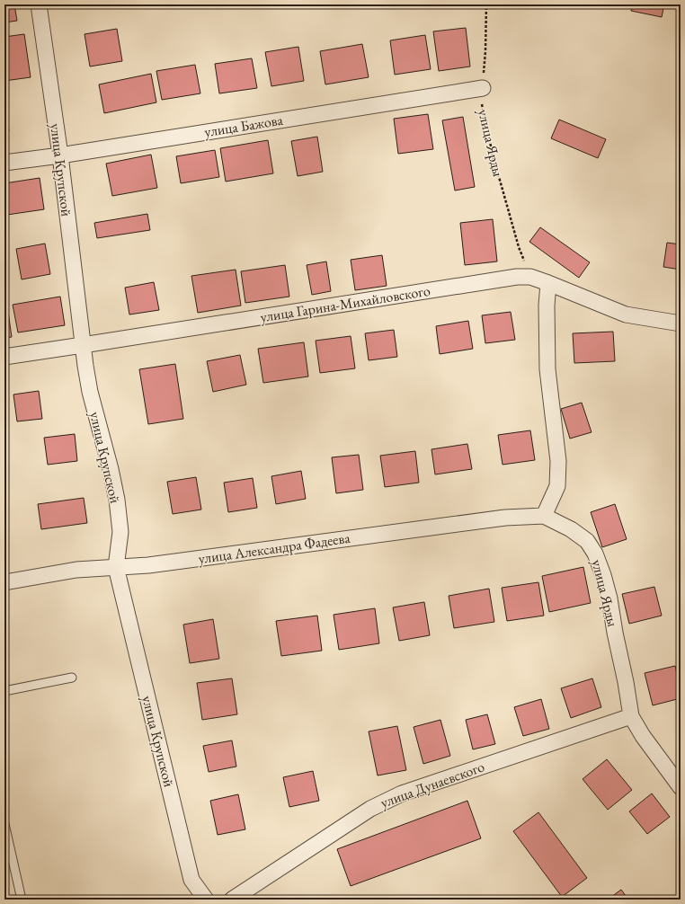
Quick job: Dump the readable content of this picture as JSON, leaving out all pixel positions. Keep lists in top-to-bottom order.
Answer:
{
  "streets": {
    "street": [
      "улица Бажова",
      "улица Ярды",
      "улица Крупской",
      "улица Гарина-Михайловского",
      "улица Александра Фадеева",
      "улица Дунаевского"
    ]
  },
  "crossings": [
    ["улица Бажова", "улица Ярды"],
    ["улица Бажова", "улица Крупской"],
    ["улица Ярды", "улица Гарина-Михайловского"],
    ["улица Ярды", "улица Александра Фадеева"],
    ["улица Ярды", "улица Дунаевского"],
    ["улица Крупской", "улица Гарина-Михайловского"],
    ["улица Крупской", "улица Александра Фадеева"]
  ]
}
